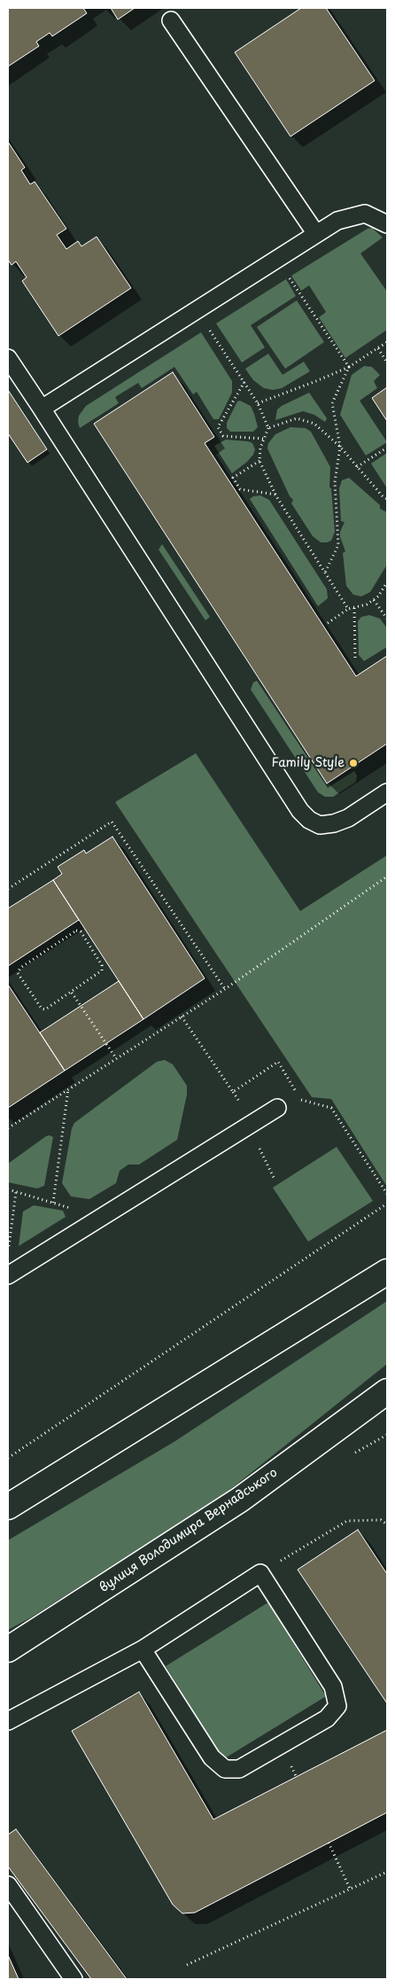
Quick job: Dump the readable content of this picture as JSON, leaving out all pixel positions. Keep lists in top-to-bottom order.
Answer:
{
  "streets": {
    "street": ["вулиця Володимира Вернадського"]
  },
  "places": ["Family Style"]
}
